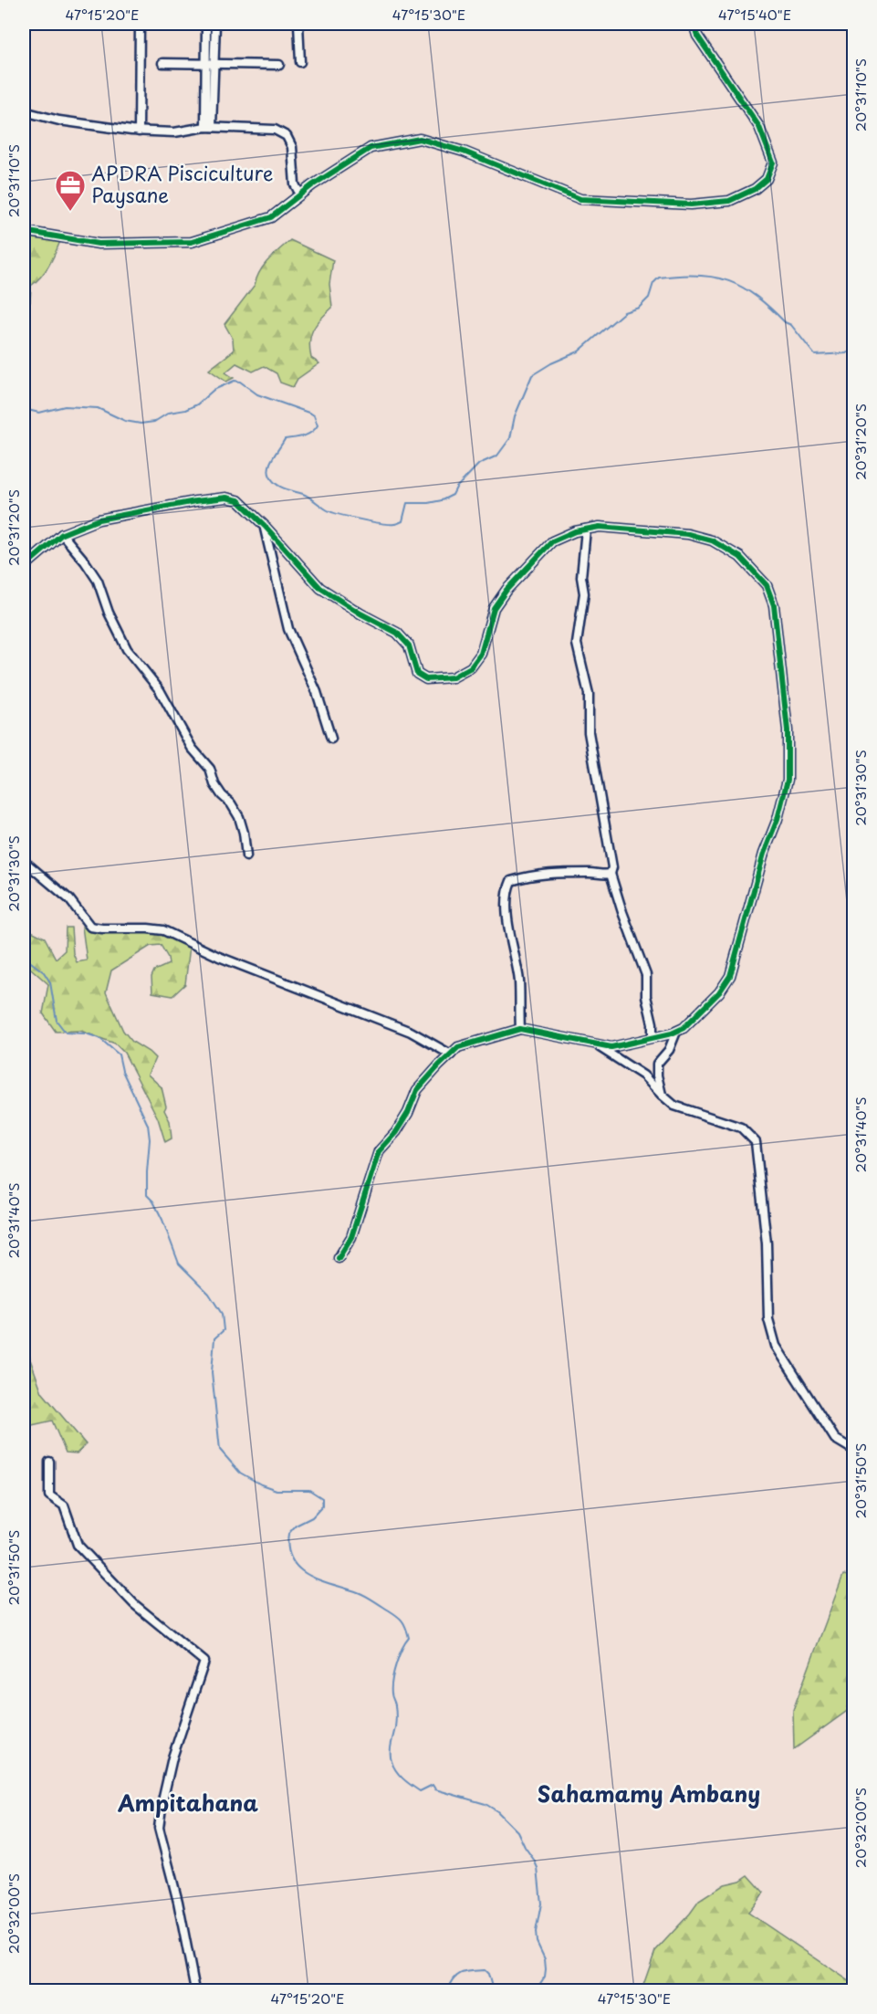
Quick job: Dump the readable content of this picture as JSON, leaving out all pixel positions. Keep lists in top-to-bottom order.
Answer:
{
  "districts": ["Sahamamy Ambany", "Ampitahana"],
  "places": {
    "office": ["APDRA Pisciculture Paysane"]
  },
  "coordinates": [
    "47°15'20\"E",
    "47°15'30\"E",
    "47°15'40\"E",
    "20°31'10\"S",
    "20°31'20\"S",
    "20°31'30\"S",
    "20°31'40\"S",
    "20°31'50\"S",
    "20°32'00\"S"
  ]
}
